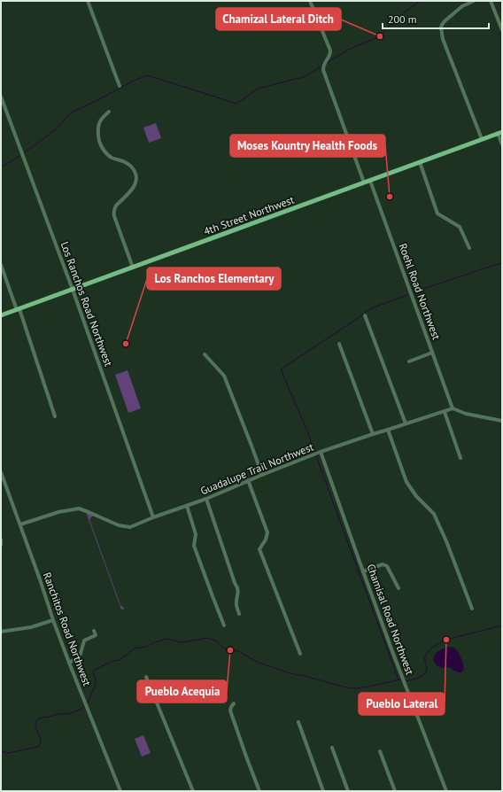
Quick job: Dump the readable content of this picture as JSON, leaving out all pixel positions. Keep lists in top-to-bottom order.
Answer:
{
  "streets": {
    "main road": ["4th Street Northwest"],
    "street": [
      "Roehl Road Northwest",
      "Los Ranchos Road Northwest",
      "Guadalupe Trail Northwest",
      "Chamisal Road Northwest",
      "Ranchitos Road Northwest"
    ]
  },
  "crossings": [
    ["4th Street Northwest", "Roehl Road Northwest"],
    ["4th Street Northwest", "Los Ranchos Road Northwest"],
    ["Roehl Road Northwest", "Guadalupe Trail Northwest"],
    ["Los Ranchos Road Northwest", "Guadalupe Trail Northwest"],
    ["Guadalupe Trail Northwest", "Chamisal Road Northwest"],
    ["Guadalupe Trail Northwest", "Ranchitos Road Northwest"]
  ],
  "places": [
    "Chamizal Lateral Ditch",
    "Moses Kountry Health Foods",
    "Los Ranchos Elementary",
    "Pueblo Lateral",
    "Pueblo Acequia"
  ],
  "scale_bar": "200 m"
}
